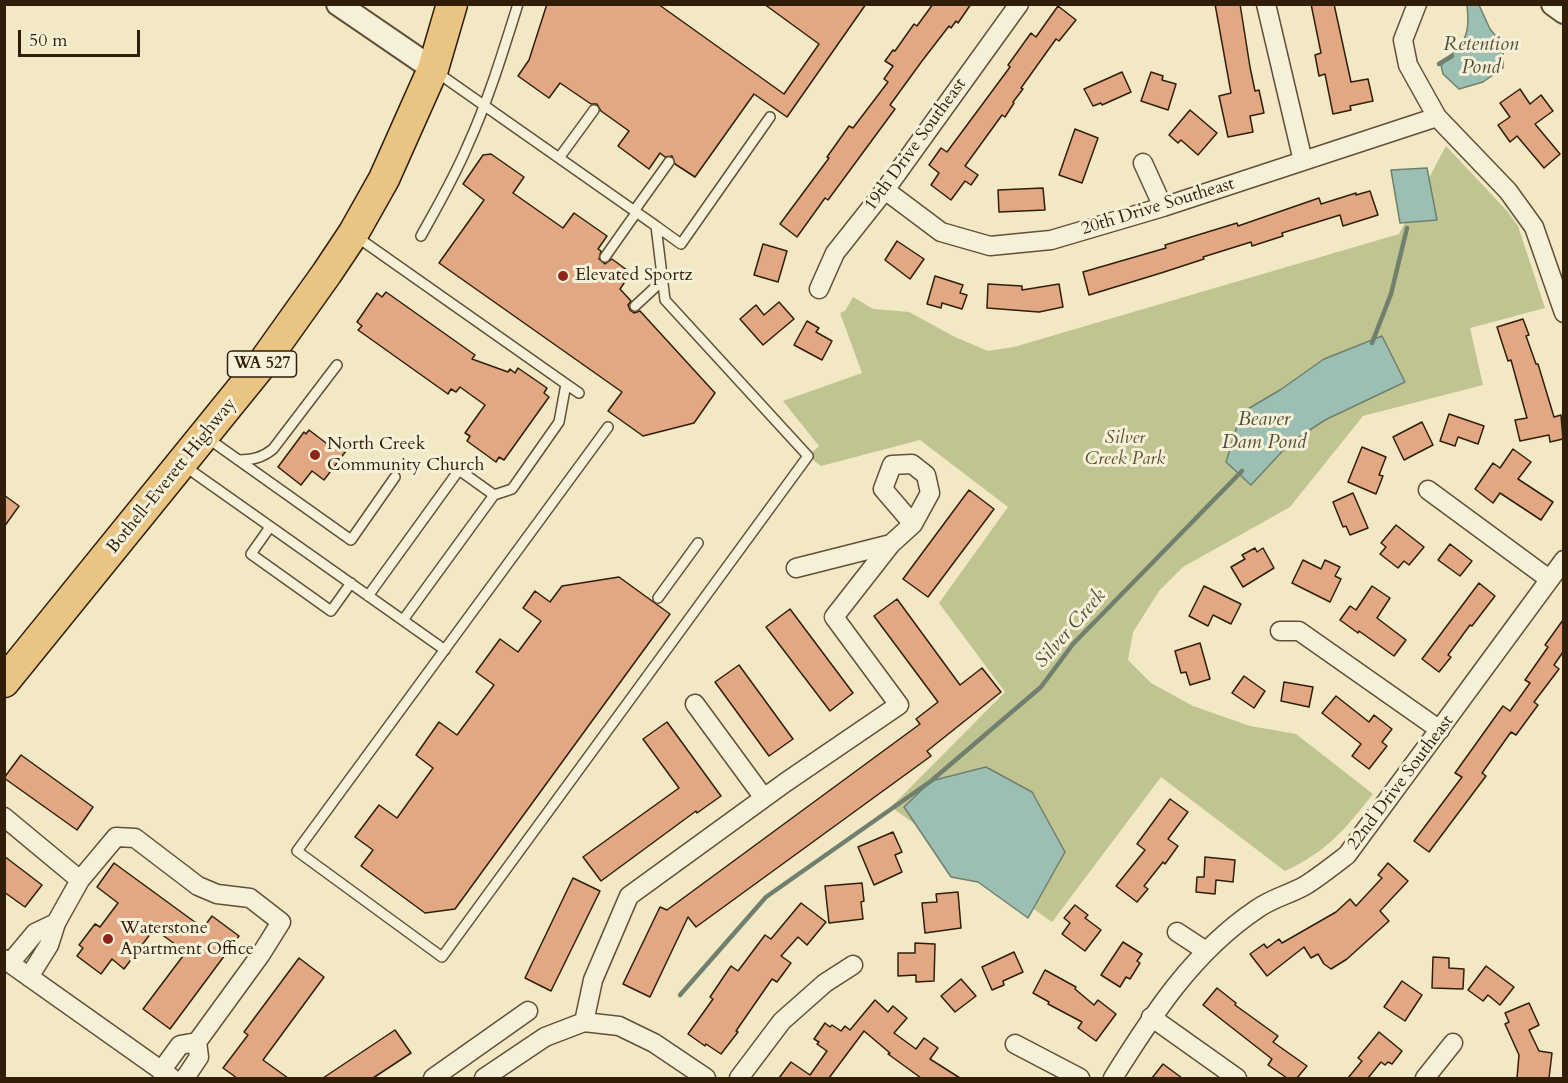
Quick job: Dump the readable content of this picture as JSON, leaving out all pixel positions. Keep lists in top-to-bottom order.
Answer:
{
  "streets": {
    "main road": ["WA 527", "Bothell-Everett Highway"],
    "street": ["19th Drive Southeast", "20th Drive Southeast", "22nd Drive Southeast"]
  },
  "crossings": [
    ["19th Drive Southeast", "20th Drive Southeast"]
  ],
  "water": ["Retention Pond", "Beaver Dam Pond", "Silver Creek"],
  "parks": ["Silver Creek Park"],
  "places": ["Elevated Sportz", "North Creek Community Church", "Waterstone Apartment Office"],
  "scale_bar": "50 m"
}
